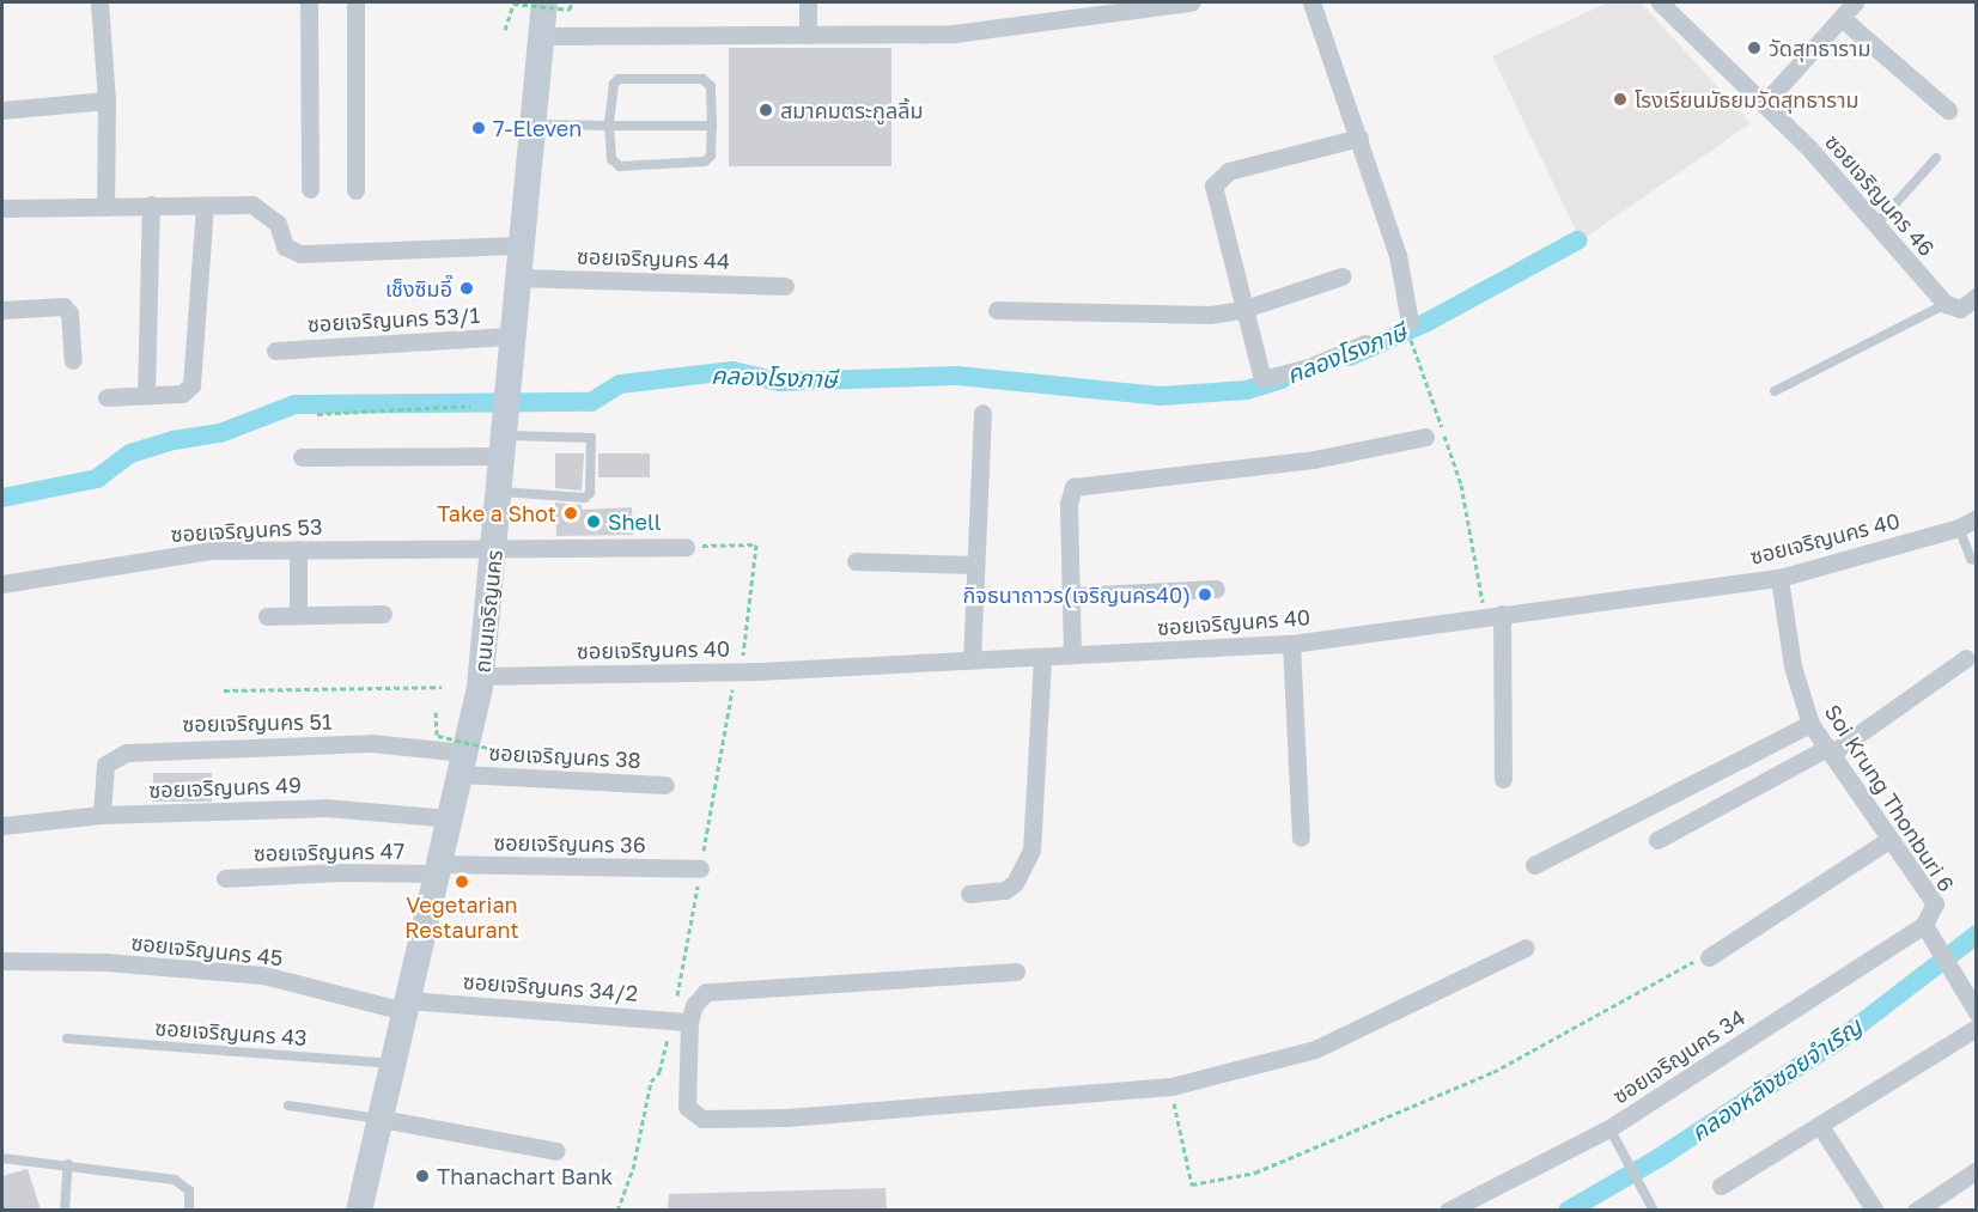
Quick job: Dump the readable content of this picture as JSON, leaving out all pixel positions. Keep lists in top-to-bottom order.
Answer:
{
  "streets": {
    "main road": ["ถนนเจริญนคร"],
    "street": [
      "ซอยเจริญนคร 46",
      "ซอยเจริญนคร 44",
      "ซอยเจริญนคร 53/1",
      "ซอยเจริญนคร 53",
      "ซอยเจริญนคร 40",
      "ซอยเจริญนคร 51",
      "ซอยเจริญนคร 38",
      "ซอยเจริญนคร 49",
      "Soi Krung Thonburi 6",
      "ซอยเจริญนคร 36",
      "ซอยเจริญนคร 47",
      "ซอยเจริญนคร 45",
      "ซอยเจริญนคร 34/2",
      "ซอยเจริญนคร 34"
    ],
    "lane": ["ซอยเจริญนคร 43"]
  },
  "crossings": [
    ["ซอยเจริญนคร 44", "ถนนเจริญนคร"],
    ["ซอยเจริญนคร 53/1", "ถนนเจริญนคร"],
    ["ซอยเจริญนคร 53", "ถนนเจริญนคร"],
    ["ซอยเจริญนคร 40", "ถนนเจริญนคร"],
    ["ซอยเจริญนคร 40", "Soi Krung Thonburi 6"],
    ["ถนนเจริญนคร", "ซอยเจริญนคร 51"],
    ["ถนนเจริญนคร", "ซอยเจริญนคร 38"],
    ["ถนนเจริญนคร", "ซอยเจริญนคร 49"],
    ["ถนนเจริญนคร", "ซอยเจริญนคร 36"],
    ["ถนนเจริญนคร", "ซอยเจริญนคร 47"],
    ["ถนนเจริญนคร", "ซอยเจริญนคร 45"],
    ["ถนนเจริญนคร", "ซอยเจริญนคร 34/2"],
    ["ถนนเจริญนคร", "ซอยเจริญนคร 43"],
    ["ซอยเจริญนคร 51", "ซอยเจริญนคร 38"],
    ["ซอยเจริญนคร 51", "ซอยเจริญนคร 49"],
    ["Soi Krung Thonburi 6", "ซอยเจริญนคร 34"],
    ["ซอยเจริญนคร 36", "ซอยเจริญนคร 47"],
    ["ซอยเจริญนคร 45", "ซอยเจริญนคร 34/2"]
  ],
  "water": ["คลองโรงภาษี", "คลองหลังซอยจำเริญ"],
  "places": [
    "วัดสุทธาราม",
    "โรงเรียนมัธยมวัดสุทธาราม",
    "สมาคมตระกูลลิ้ม",
    "7-Eleven",
    "เช็งซิมอี๊",
    "Take a Shot",
    "Shell",
    "กิจธนาถาวร(เจริญนคร40)",
    "Vegetarian Restaurant",
    "Thanachart Bank"
  ]
}
